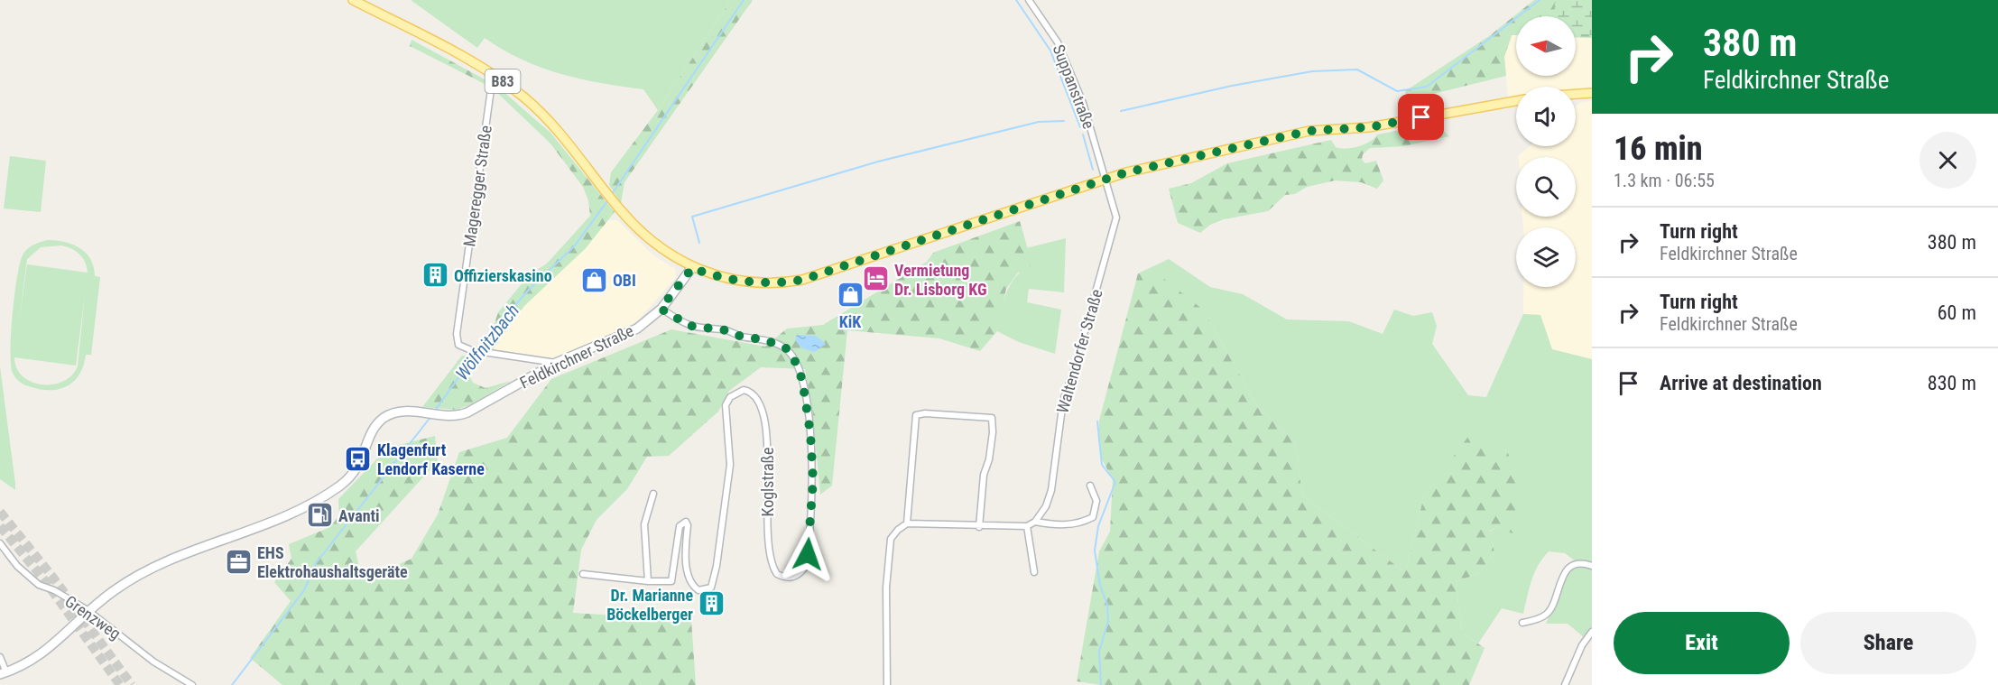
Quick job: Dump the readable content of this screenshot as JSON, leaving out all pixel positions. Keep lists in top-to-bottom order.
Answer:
{
  "streets": {
    "main road": ["B83"],
    "street": [
      "Suppanstraße",
      "Mageregger Straße",
      "Waltendorfer Straße",
      "Feldkirchner Straße",
      "Koglstraße",
      "Grenzweg"
    ]
  },
  "crossings": [
    ["B83", "Suppanstraße"],
    ["B83", "Waltendorfer Straße"],
    ["B83", "Feldkirchner Straße"],
    ["Suppanstraße", "Waltendorfer Straße"],
    ["Mageregger Straße", "Feldkirchner Straße"],
    ["Feldkirchner Straße", "Koglstraße"],
    ["Feldkirchner Straße", "Grenzweg"]
  ],
  "water": ["Wölfnitzbach"],
  "places": {
    "building": ["Offizierskasino", "Dr. Marianne Böckelberger"],
    "hotel": ["Vermietung Dr. Lisborg KG"],
    "shop": ["OBI", "KiK"],
    "bus stop": ["Klagenfurt Lendorf Kaserne"],
    "fuel station": ["Avanti"],
    "office": ["EHS Elektrohaushaltsgeräte"]
  },
  "north": "left",
  "page": {
    "turn": ["380 m", "Feldkirchner Straße"],
    "heading": ["16 min", "1.3 km · 06:55"],
    "list": [
      {
        "name": "Turn right",
        "note": "Feldkirchner Straße",
        "value": "380 m"
      },
      {
        "name": "Turn right",
        "note": "Feldkirchner Straße",
        "value": "60 m"
      },
      {
        "name": "Arrive at destination",
        "value": "830 m"
      }
    ],
    "buttons": ["Exit", "Share"]
  }
}
